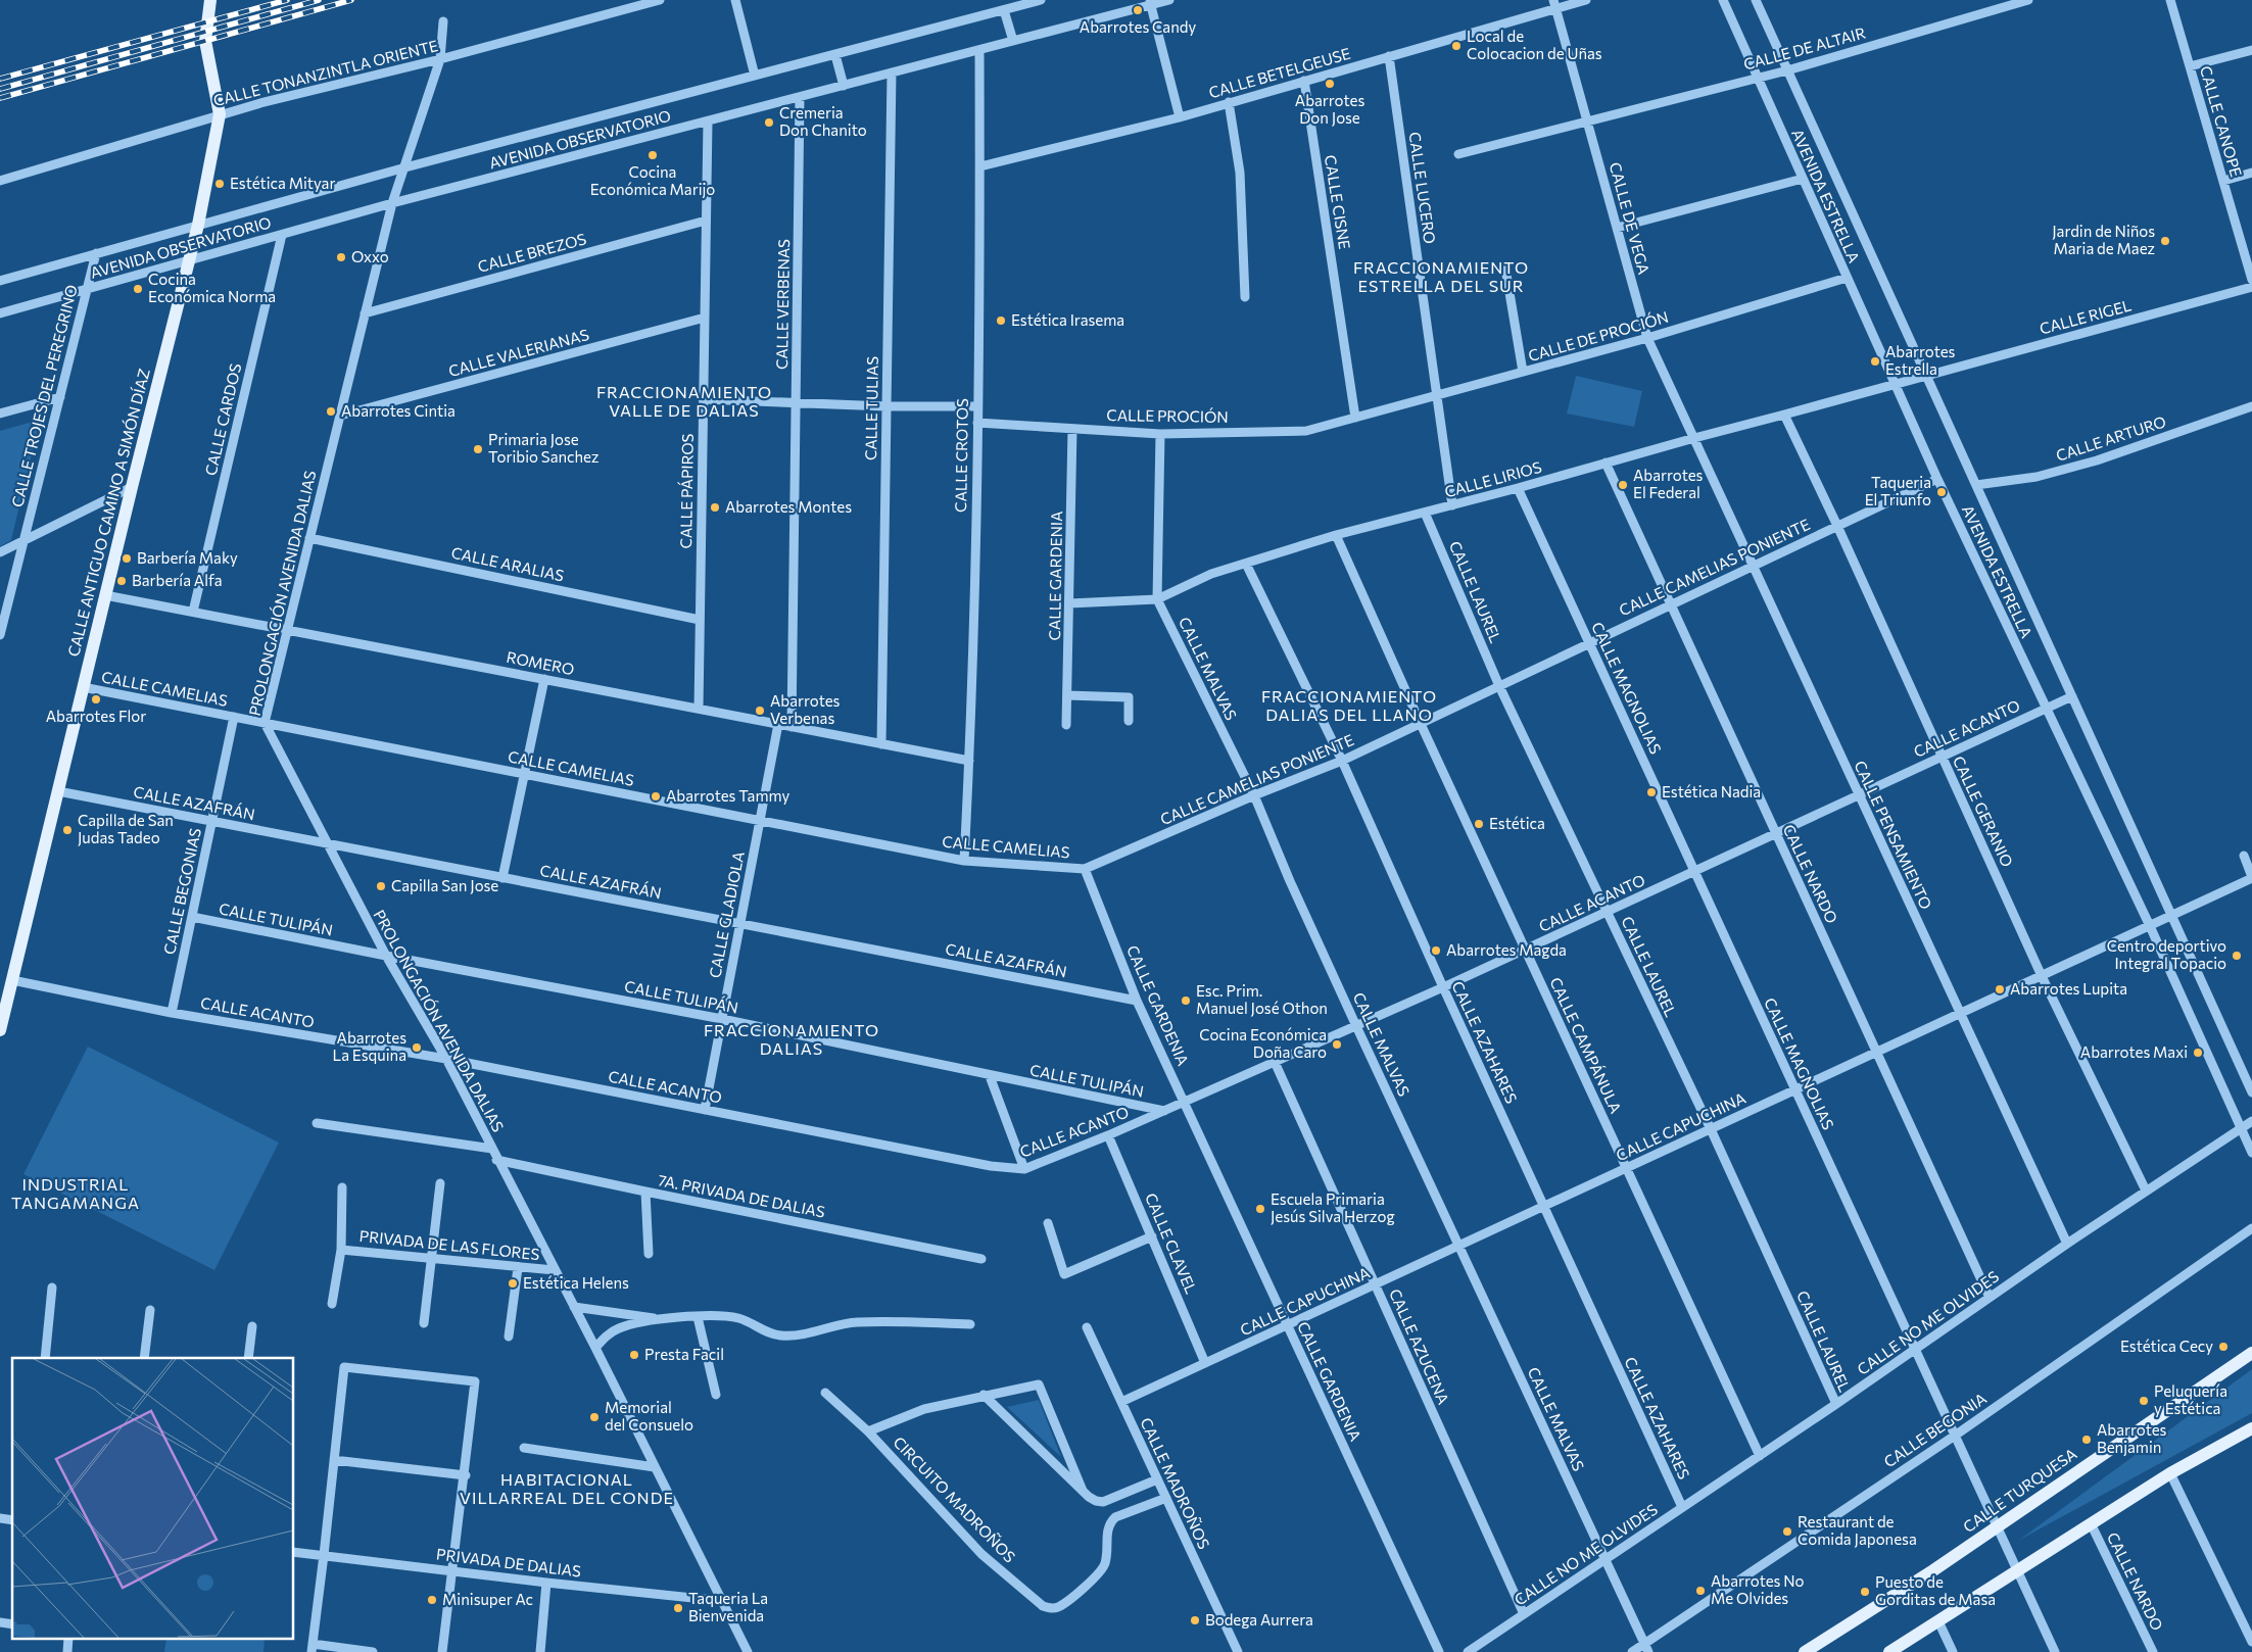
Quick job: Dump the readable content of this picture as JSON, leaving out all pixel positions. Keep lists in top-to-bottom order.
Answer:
{
  "streets": {
    "main road": ["CALLE ANTIGUO CAMINO A SIMÓN DÍAZ", "CALLE TURQUESA"],
    "street": [
      "CALLE DE ALTAIR",
      "CALLE TONANZINTLA ORIENTE",
      "CALLE BETELGEUSE",
      "CALLE CANOPE",
      "AVENIDA OBSERVATORIO",
      "CALLE LUCERO",
      "AVENIDA ESTRELLA",
      "CALLE CISNE",
      "CALLE DE VEGA",
      "CALLE BREZOS",
      "CALLE VERBENAS",
      "CALLE RIGEL",
      "CALLE DE PROCIÓN",
      "CALLE VALERIANAS",
      "CALLE TROJES DEL PEREGRINO",
      "CALLE TULIAS",
      "CALLE PROCIÓN",
      "CALLE CARDOS",
      "CALLE ARTURO",
      "CALLE CROTOS",
      "CALLE LIRIOS",
      "CALLE PÁPIROS",
      "CALLE ARALIAS",
      "CALLE CAMELIAS PONIENTE",
      "CALLE GARDENIA",
      "CALLE LAUREL",
      "PROLONGACIÓN AVENIDA DALIAS",
      "ROMERO",
      "CALLE MALVAS",
      "CALLE MAGNOLIAS",
      "CALLE CAMELIAS",
      "CALLE ACANTO",
      "CALLE AZAFRÁN",
      "CALLE GERANIO",
      "CALLE PENSAMIENTO",
      "CALLE NARDO",
      "CALLE BEGONIAS",
      "CALLE GLADIOLA",
      "CALLE TULIPÁN",
      "CALLE AZAHARES",
      "CALLE CAMPÁNULA",
      "CALLE CAPUCHINA",
      "7A. PRIVADA DE DALIAS",
      "CALLE CLAVEL",
      "PRIVADA DE LAS FLORES",
      "CALLE NO ME OLVIDES",
      "CALLE AZUCENA",
      "CALLE BEGONIA",
      "CALLE MADROÑOS",
      "CIRCUITO MADROÑOS",
      "PRIVADA DE DALIAS"
    ]
  },
  "crossings": [
    ["CALLE DE ALTAIR", "AVENIDA ESTRELLA"],
    ["CALLE DE ALTAIR", "CALLE DE VEGA"],
    ["CALLE TONANZINTLA ORIENTE", "CALLE ANTIGUO CAMINO A SIMÓN DÍAZ"],
    ["CALLE TONANZINTLA ORIENTE", "PROLONGACIÓN AVENIDA DALIAS"],
    ["CALLE BETELGEUSE", "CALLE LUCERO"],
    ["CALLE BETELGEUSE", "CALLE CISNE"],
    ["CALLE BETELGEUSE", "CALLE DE VEGA"],
    ["CALLE BETELGEUSE", "CALLE CROTOS"],
    ["AVENIDA OBSERVATORIO", "CALLE VERBENAS"],
    ["AVENIDA OBSERVATORIO", "CALLE TROJES DEL PEREGRINO"],
    ["AVENIDA OBSERVATORIO", "CALLE TULIAS"],
    ["AVENIDA OBSERVATORIO", "CALLE CARDOS"],
    ["AVENIDA OBSERVATORIO", "CALLE CROTOS"],
    ["AVENIDA OBSERVATORIO", "CALLE PÁPIROS"],
    ["AVENIDA OBSERVATORIO", "CALLE ANTIGUO CAMINO A SIMÓN DÍAZ"],
    ["AVENIDA OBSERVATORIO", "PROLONGACIÓN AVENIDA DALIAS"],
    ["CALLE LUCERO", "CALLE DE PROCIÓN"],
    ["CALLE LUCERO", "CALLE LIRIOS"],
    ["AVENIDA ESTRELLA", "CALLE RIGEL"],
    ["AVENIDA ESTRELLA", "CALLE DE PROCIÓN"],
    ["AVENIDA ESTRELLA", "CALLE ARTURO"],
    ["AVENIDA ESTRELLA", "CALLE LIRIOS"],
    ["AVENIDA ESTRELLA", "CALLE CAMELIAS PONIENTE"],
    ["AVENIDA ESTRELLA", "CALLE ACANTO"],
    ["AVENIDA ESTRELLA", "CALLE CAPUCHINA"],
    ["AVENIDA ESTRELLA", "CALLE NO ME OLVIDES"],
    ["CALLE CISNE", "CALLE DE PROCIÓN"],
    ["CALLE CISNE", "CALLE PROCIÓN"],
    ["CALLE DE VEGA", "CALLE DE PROCIÓN"],
    ["CALLE DE VEGA", "CALLE LIRIOS"],
    ["CALLE DE VEGA", "CALLE PENSAMIENTO"],
    ["CALLE BREZOS", "CALLE PÁPIROS"],
    ["CALLE BREZOS", "PROLONGACIÓN AVENIDA DALIAS"],
    ["CALLE VERBENAS", "ROMERO"],
    ["CALLE RIGEL", "CALLE LIRIOS"],
    ["CALLE DE PROCIÓN", "CALLE PROCIÓN"],
    ["CALLE VALERIANAS", "CALLE PÁPIROS"],
    ["CALLE VALERIANAS", "PROLONGACIÓN AVENIDA DALIAS"],
    ["CALLE TULIAS", "ROMERO"],
    ["CALLE PROCIÓN", "CALLE CROTOS"],
    ["CALLE PROCIÓN", "CALLE GARDENIA"],
    ["CALLE PROCIÓN", "CALLE MALVAS"],
    ["CALLE CARDOS", "ROMERO"],
    ["CALLE CROTOS", "ROMERO"],
    ["CALLE CROTOS", "CALLE CAMELIAS"],
    ["CALLE LIRIOS", "CALLE GARDENIA"],
    ["CALLE LIRIOS", "CALLE LAUREL"],
    ["CALLE LIRIOS", "CALLE MALVAS"],
    ["CALLE LIRIOS", "CALLE MAGNOLIAS"],
    ["CALLE LIRIOS", "CALLE GERANIO"],
    ["CALLE LIRIOS", "CALLE PENSAMIENTO"],
    ["CALLE LIRIOS", "CALLE NARDO"],
    ["CALLE LIRIOS", "CALLE AZAHARES"],
    ["CALLE LIRIOS", "CALLE CAMPÁNULA"],
    ["CALLE PÁPIROS", "CALLE ARALIAS"],
    ["CALLE PÁPIROS", "ROMERO"],
    ["CALLE ANTIGUO CAMINO A SIMÓN DÍAZ", "ROMERO"],
    ["CALLE ANTIGUO CAMINO A SIMÓN DÍAZ", "CALLE CAMELIAS"],
    ["CALLE ANTIGUO CAMINO A SIMÓN DÍAZ", "CALLE ACANTO"],
    ["CALLE ANTIGUO CAMINO A SIMÓN DÍAZ", "CALLE AZAFRÁN"],
    ["CALLE ARALIAS", "PROLONGACIÓN AVENIDA DALIAS"],
    ["CALLE CAMELIAS PONIENTE", "CALLE GARDENIA"],
    ["CALLE CAMELIAS PONIENTE", "CALLE LAUREL"],
    ["CALLE CAMELIAS PONIENTE", "CALLE MALVAS"],
    ["CALLE CAMELIAS PONIENTE", "CALLE MAGNOLIAS"],
    ["CALLE CAMELIAS PONIENTE", "CALLE CAMELIAS"],
    ["CALLE CAMELIAS PONIENTE", "CALLE GERANIO"],
    ["CALLE CAMELIAS PONIENTE", "CALLE PENSAMIENTO"],
    ["CALLE CAMELIAS PONIENTE", "CALLE NARDO"],
    ["CALLE CAMELIAS PONIENTE", "CALLE AZAHARES"],
    ["CALLE CAMELIAS PONIENTE", "CALLE CAMPÁNULA"],
    ["CALLE GARDENIA", "CALLE CAMELIAS"],
    ["CALLE GARDENIA", "CALLE ACANTO"],
    ["CALLE GARDENIA", "CALLE AZAFRÁN"],
    ["CALLE GARDENIA", "CALLE CAPUCHINA"],
    ["CALLE LAUREL", "CALLE ACANTO"],
    ["CALLE LAUREL", "CALLE CAPUCHINA"],
    ["CALLE LAUREL", "CALLE NO ME OLVIDES"],
    ["PROLONGACIÓN AVENIDA DALIAS", "ROMERO"],
    ["PROLONGACIÓN AVENIDA DALIAS", "CALLE CAMELIAS"],
    ["PROLONGACIÓN AVENIDA DALIAS", "CALLE ACANTO"],
    ["PROLONGACIÓN AVENIDA DALIAS", "CALLE AZAFRÁN"],
    ["PROLONGACIÓN AVENIDA DALIAS", "CALLE TULIPÁN"],
    ["PROLONGACIÓN AVENIDA DALIAS", "7A. PRIVADA DE DALIAS"],
    ["PROLONGACIÓN AVENIDA DALIAS", "PRIVADA DE LAS FLORES"],
    ["PROLONGACIÓN AVENIDA DALIAS", "PRIVADA DE DALIAS"],
    ["ROMERO", "CALLE GLADIOLA"],
    ["CALLE MALVAS", "CALLE ACANTO"],
    ["CALLE MALVAS", "CALLE CAPUCHINA"],
    ["CALLE MALVAS", "CALLE NO ME OLVIDES"],
    ["CALLE MALVAS", "CALLE BEGONIA"],
    ["CALLE MAGNOLIAS", "CALLE ACANTO"],
    ["CALLE MAGNOLIAS", "CALLE CAPUCHINA"],
    ["CALLE MAGNOLIAS", "CALLE NO ME OLVIDES"],
    ["CALLE MAGNOLIAS", "CALLE BEGONIA"],
    ["CALLE MAGNOLIAS", "CALLE TURQUESA"],
    ["CALLE CAMELIAS", "CALLE BEGONIAS"],
    ["CALLE CAMELIAS", "CALLE GLADIOLA"],
    ["CALLE ACANTO", "CALLE GERANIO"],
    ["CALLE ACANTO", "CALLE PENSAMIENTO"],
    ["CALLE ACANTO", "CALLE NARDO"],
    ["CALLE ACANTO", "CALLE BEGONIAS"],
    ["CALLE ACANTO", "CALLE GLADIOLA"],
    ["CALLE ACANTO", "CALLE TULIPÁN"],
    ["CALLE ACANTO", "CALLE AZAHARES"],
    ["CALLE ACANTO", "CALLE CAMPÁNULA"],
    ["CALLE ACANTO", "CALLE CLAVEL"],
    ["CALLE ACANTO", "CALLE AZUCENA"],
    ["CALLE AZAFRÁN", "CALLE BEGONIAS"],
    ["CALLE AZAFRÁN", "CALLE GLADIOLA"],
    ["CALLE GERANIO", "CALLE CAPUCHINA"],
    ["CALLE GERANIO", "CALLE NO ME OLVIDES"],
    ["CALLE PENSAMIENTO", "CALLE CAPUCHINA"],
    ["CALLE PENSAMIENTO", "CALLE NO ME OLVIDES"],
    ["CALLE NARDO", "CALLE CAPUCHINA"],
    ["CALLE NARDO", "CALLE NO ME OLVIDES"],
    ["CALLE BEGONIAS", "CALLE TULIPÁN"],
    ["CALLE GLADIOLA", "CALLE TULIPÁN"],
    ["CALLE AZAHARES", "CALLE CAPUCHINA"],
    ["CALLE AZAHARES", "CALLE NO ME OLVIDES"],
    ["CALLE CAMPÁNULA", "CALLE CAPUCHINA"],
    ["CALLE CAMPÁNULA", "CALLE NO ME OLVIDES"],
    ["CALLE CAPUCHINA", "CALLE CLAVEL"],
    ["CALLE CAPUCHINA", "CALLE AZUCENA"],
    ["CALLE CAPUCHINA", "CALLE MADROÑOS"],
    ["CALLE NO ME OLVIDES", "CALLE AZUCENA"],
    ["CALLE MADROÑOS", "CIRCUITO MADROÑOS"]
  ],
  "districts": [
    "FRACCIONAMIENTO ESTRELLA DEL SUR",
    "FRACCIONAMIENTO VALLE DE DALIAS",
    "FRACCIONAMIENTO DALIAS DEL LLANO",
    "FRACCIONAMIENTO DALIAS",
    "INDUSTRIAL TANGAMANGA",
    "HABITACIONAL VILLARREAL DEL CONDE"
  ],
  "places": [
    "Abarrotes Candy",
    "Local de Colocacion de Uñas",
    "Abarrotes Don Jose",
    "Cremeria Don Chanito",
    "Cocina Económica Marijo",
    "Estética Mityar",
    "Jardin de Niños Maria de Maez",
    "Oxxo",
    "Cocina Económica Norma",
    "Estética Irasema",
    "Abarrotes Estrella",
    "Abarrotes Cintia",
    "Primaria Jose Toribio Sanchez",
    "Abarrotes El Federal",
    "Taqueria El Triunfo",
    "Abarrotes Montes",
    "Barbería Maky",
    "Barbería Alfa",
    "Abarrotes Flor",
    "Abarrotes Verbenas",
    "Estética Nadia",
    "Abarrotes Tammy",
    "Estética",
    "Capilla de San Judas Tadeo",
    "Capilla San Jose",
    "Abarrotes Magda",
    "Centro deportivo Integral Topacio",
    "Abarrotes Lupita",
    "Esc. Prim. Manuel José Othon",
    "Cocina Económica Doña Caro",
    "Abarrotes La Esquina",
    "Abarrotes Maxi",
    "Escuela Primaria Jesús Silva Herzog",
    "Estética Helens",
    "Estética Cecy",
    "Presta Facil",
    "Peluquería y Estética",
    "Memorial del Consuelo",
    "Abarrotes Benjamin",
    "Restaurant de Comida Japonesa",
    "Abarrotes No Me Olvides",
    "Puesto de Gorditas de Masa",
    "Minisuper Ac",
    "Taqueria La Bienvenida",
    "Bodega Aurrera"
  ]
}
